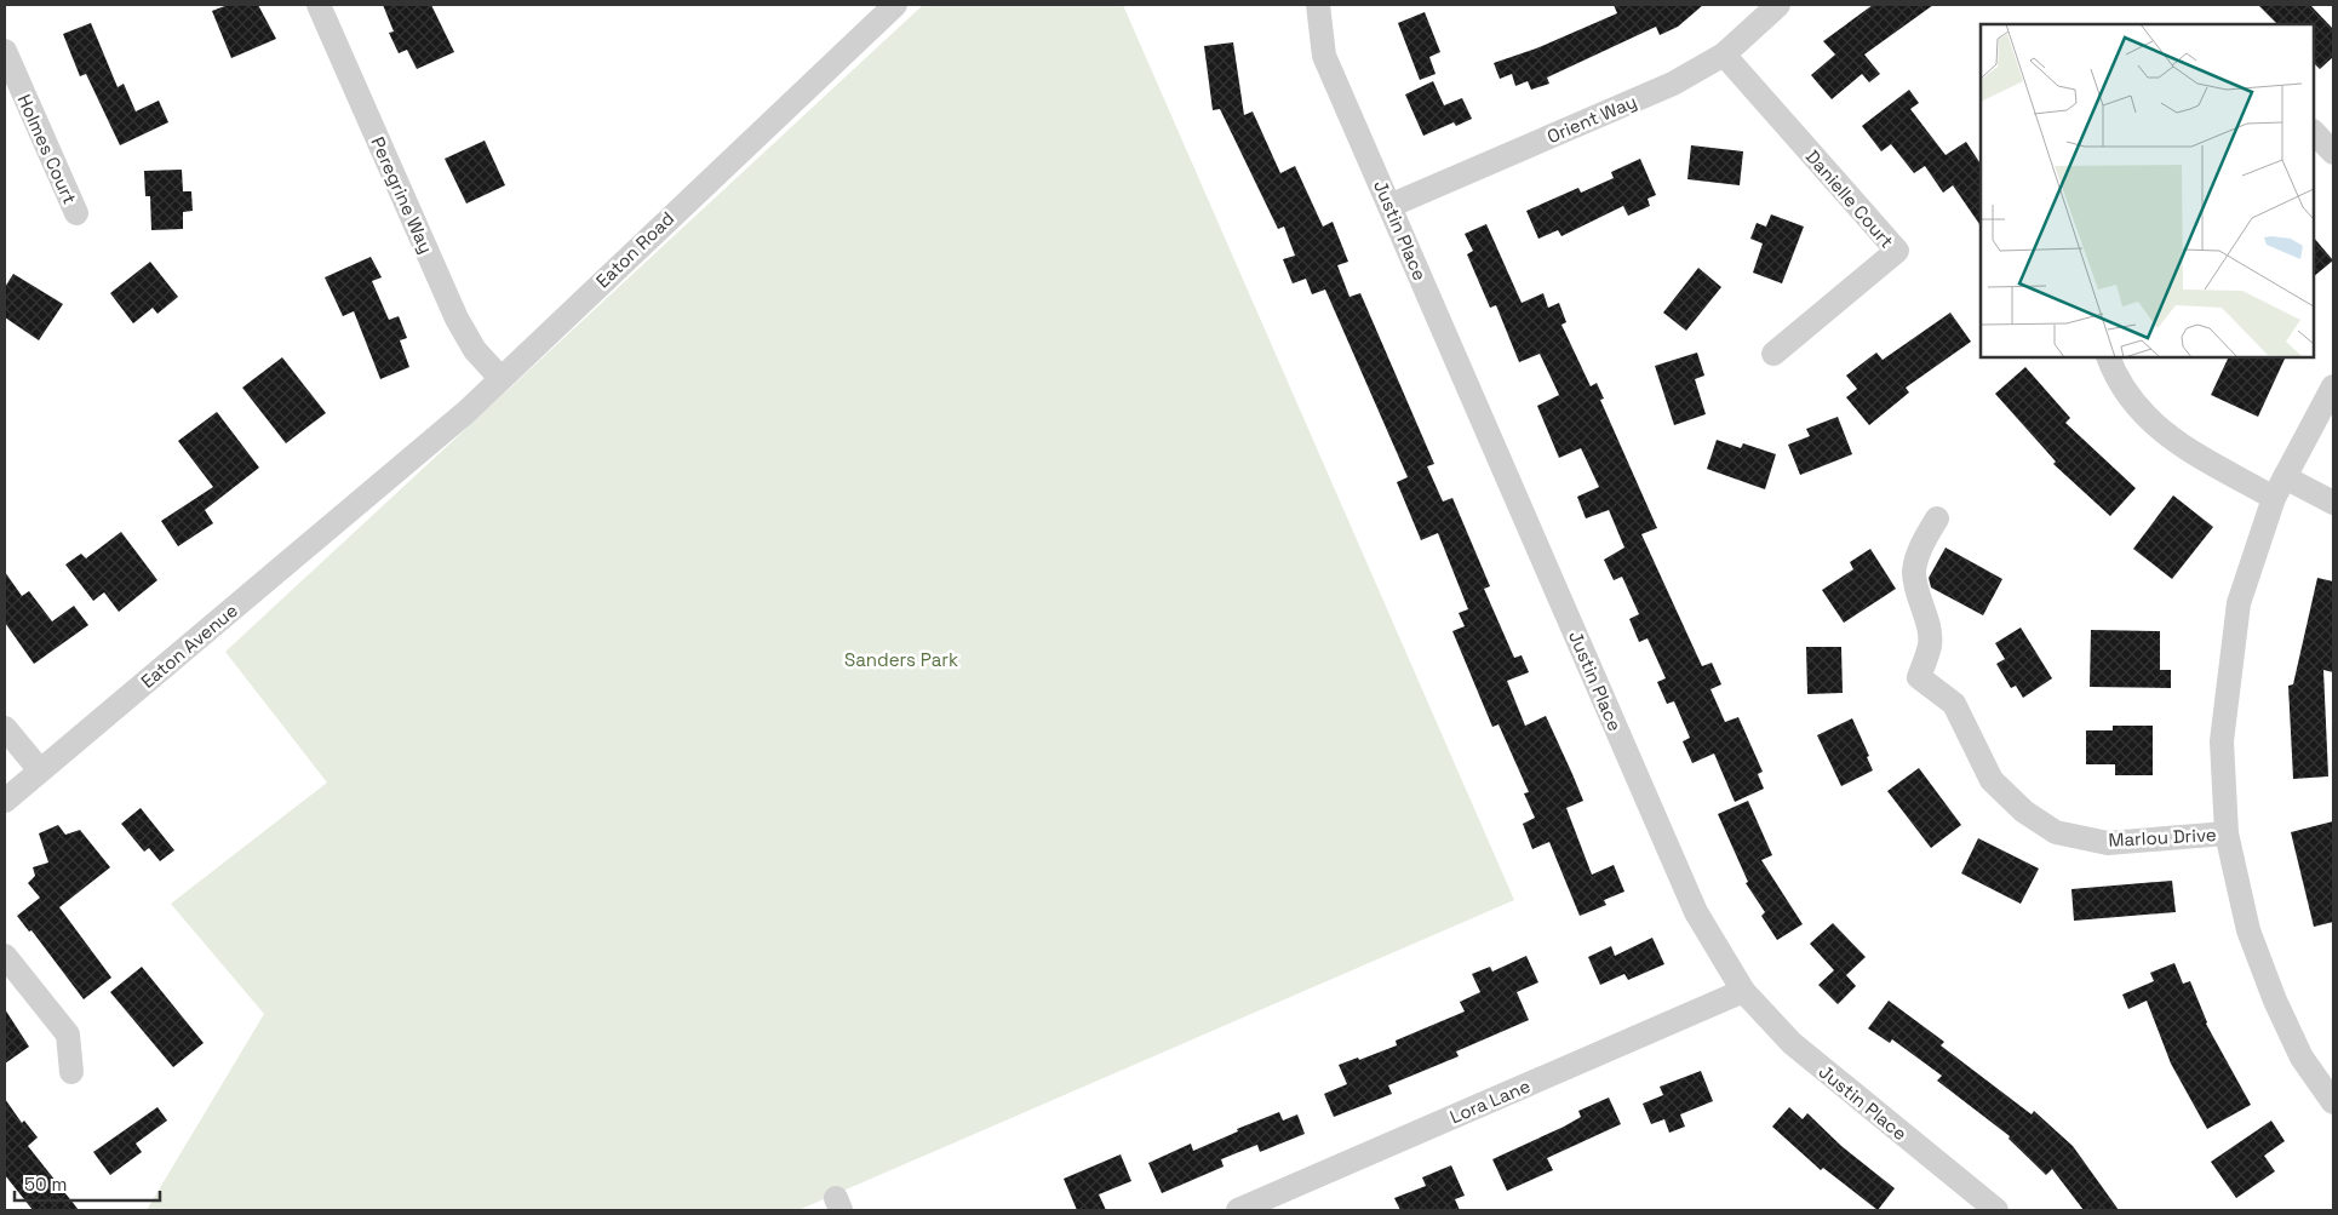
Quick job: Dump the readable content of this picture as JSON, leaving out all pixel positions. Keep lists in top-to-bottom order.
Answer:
{
  "streets": {
    "street": [
      "Orient Way",
      "Holmes Court",
      "Peregrine Way",
      "Danielle Court",
      "Justin Place",
      "Eaton Road",
      "Eaton Avenue",
      "Marlou Drive",
      "Lora Lane"
    ]
  },
  "crossings": [
    ["Orient Way", "Danielle Court"],
    ["Orient Way", "Justin Place"],
    ["Peregrine Way", "Eaton Road"],
    ["Justin Place", "Lora Lane"],
    ["Eaton Road", "Eaton Avenue"]
  ],
  "parks": ["Sanders Park"],
  "scale_bar": "50 m"
}
